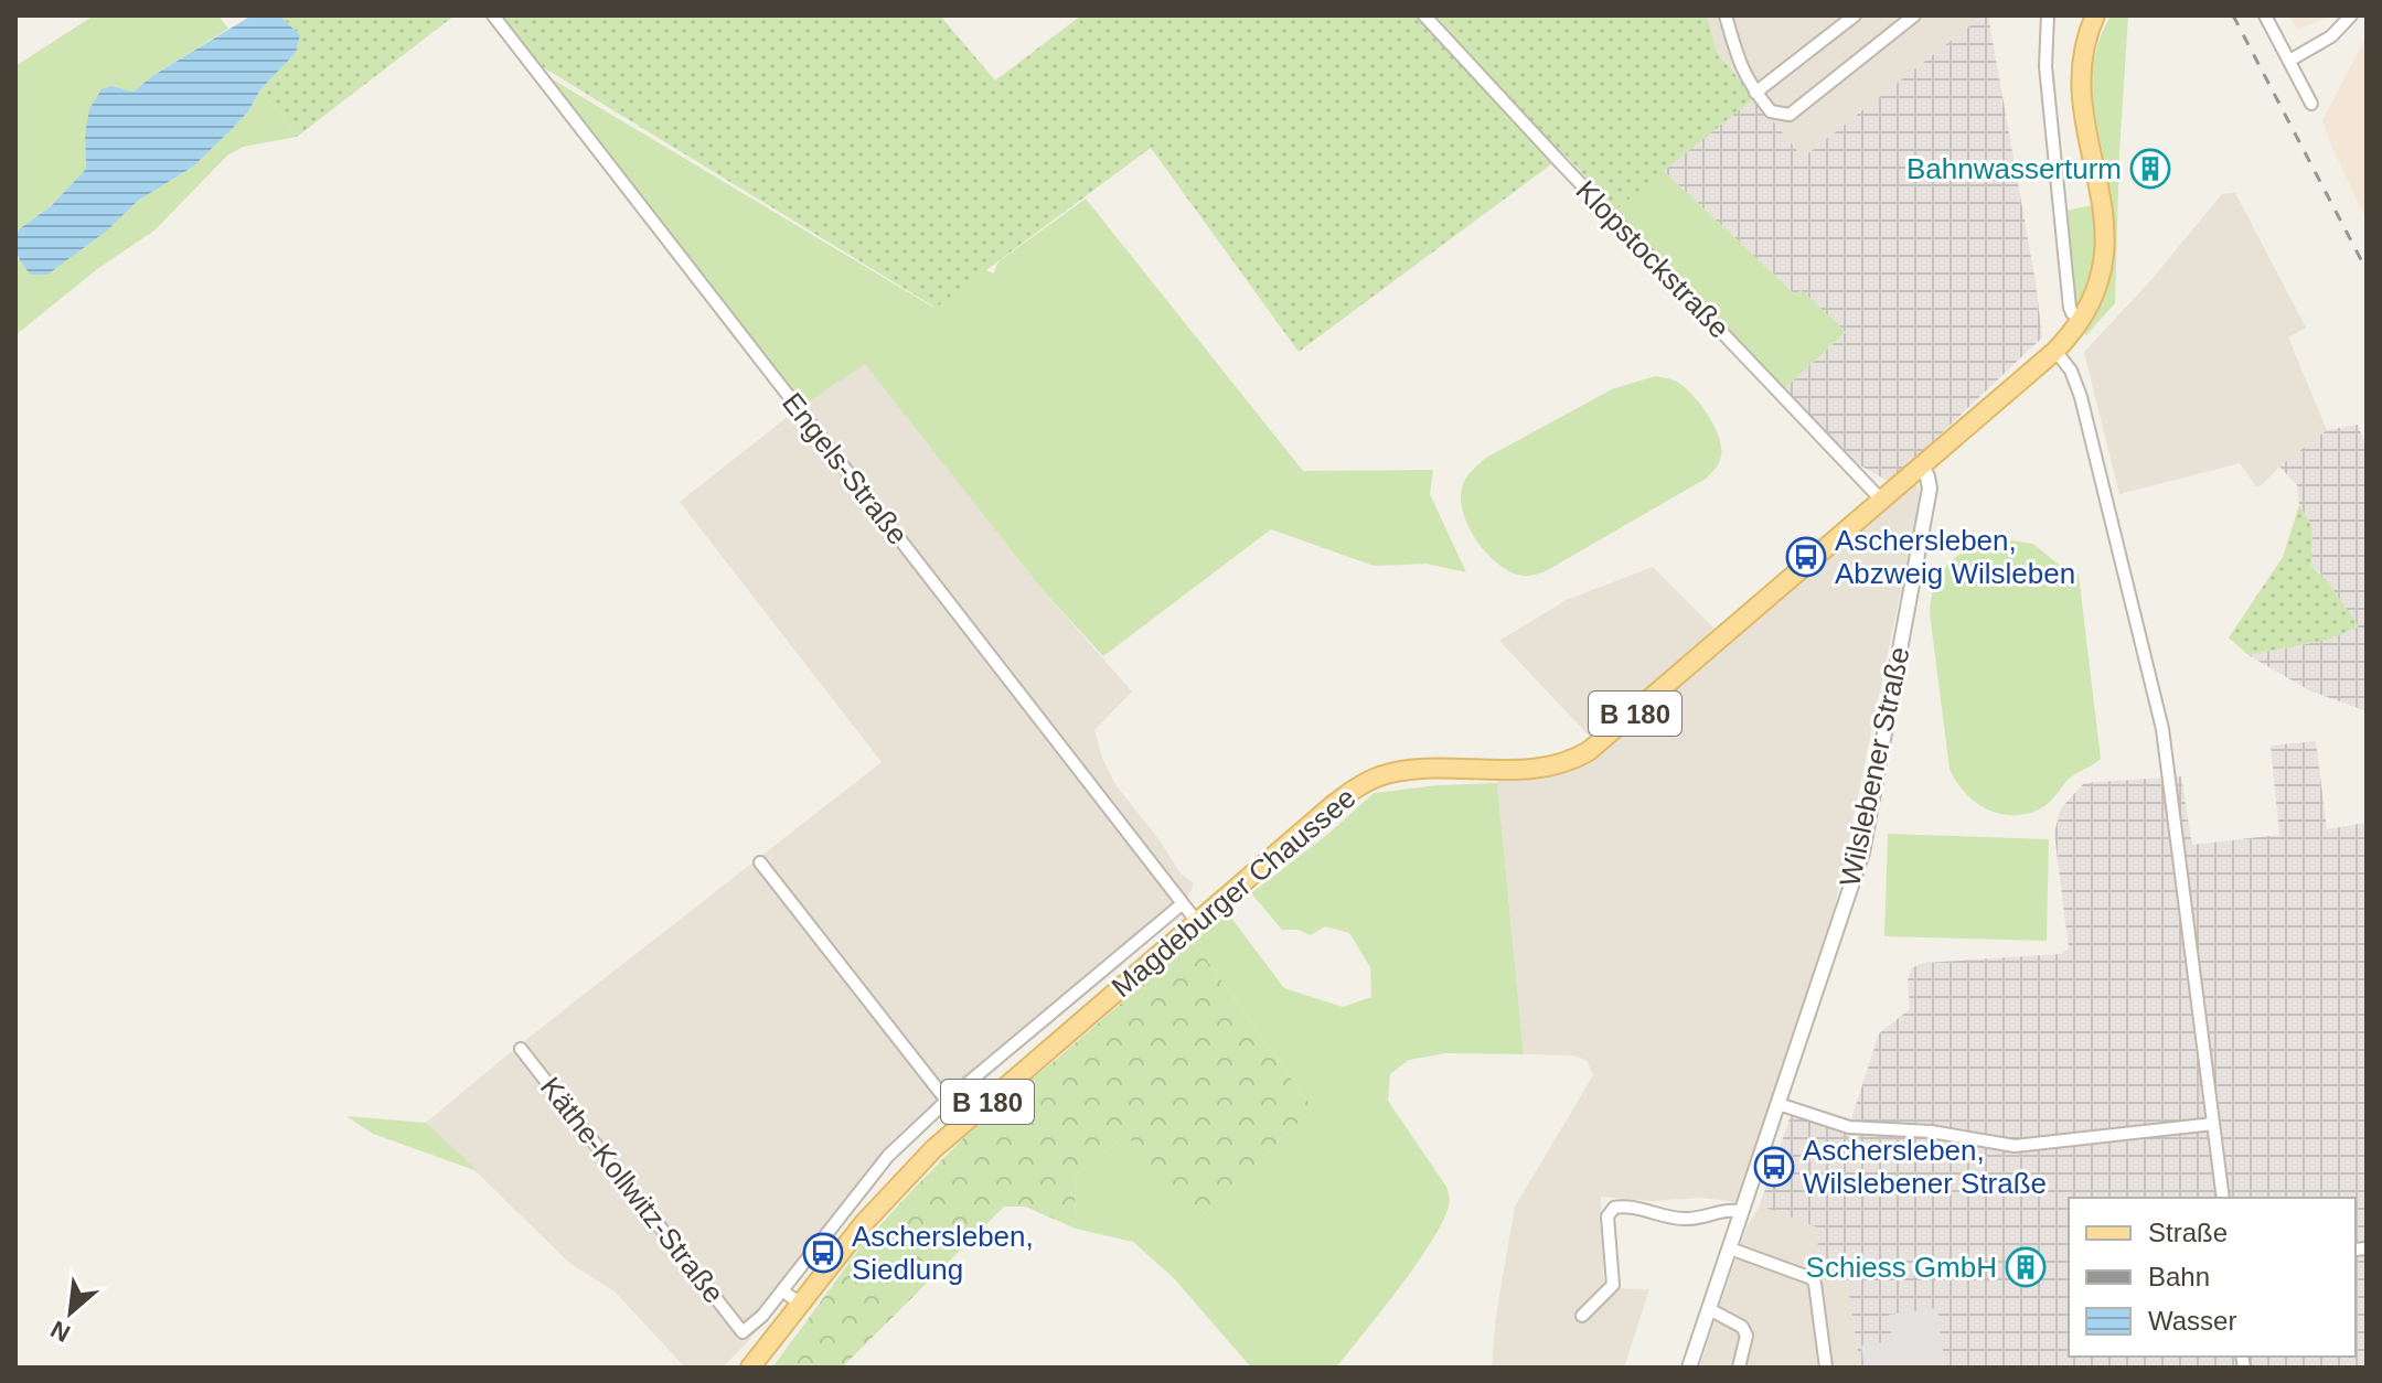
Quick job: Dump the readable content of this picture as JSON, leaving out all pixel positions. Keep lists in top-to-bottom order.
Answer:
{
  "streets": {
    "main road": ["B 180", "Magdeburger Chaussee"],
    "street": [
      "Klopstockstraße",
      "Engels-Straße",
      "Wilslebener Straße",
      "Käthe-Kollwitz-Straße"
    ]
  },
  "crossings": [
    ["Klopstockstraße", "Magdeburger Chaussee"],
    ["Engels-Straße", "Magdeburger Chaussee"],
    ["Wilslebener Straße", "Magdeburger Chaussee"]
  ],
  "places": {
    "building": ["Bahnwasserturm", "Schiess GmbH"],
    "bus stop": ["Aschersleben, Abzweig Wilsleben", "Aschersleben, Wilslebener Straße", "Aschersleben, Siedlung"]
  },
  "legend": ["Straße", "Bahn", "Wasser"],
  "north": "bottom left"
}
